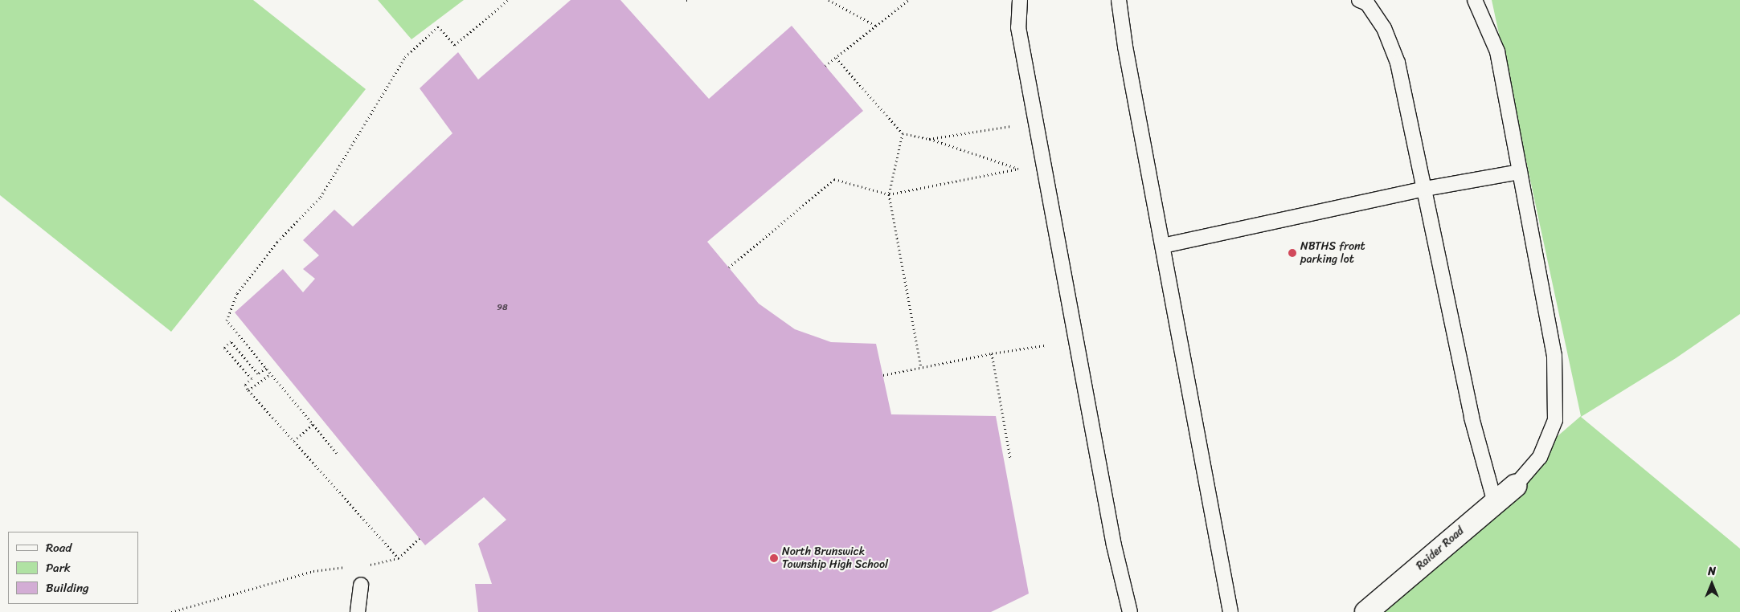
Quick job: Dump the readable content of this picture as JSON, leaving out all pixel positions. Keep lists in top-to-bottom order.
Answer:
{
  "streets": {
    "street": ["Raider Road"]
  },
  "places": ["NBTHS front parking lot", "North Brunswick Township High School"],
  "house_numbers": ["98"],
  "legend": ["Road", "Park", "Building"],
  "north": "top"
}
